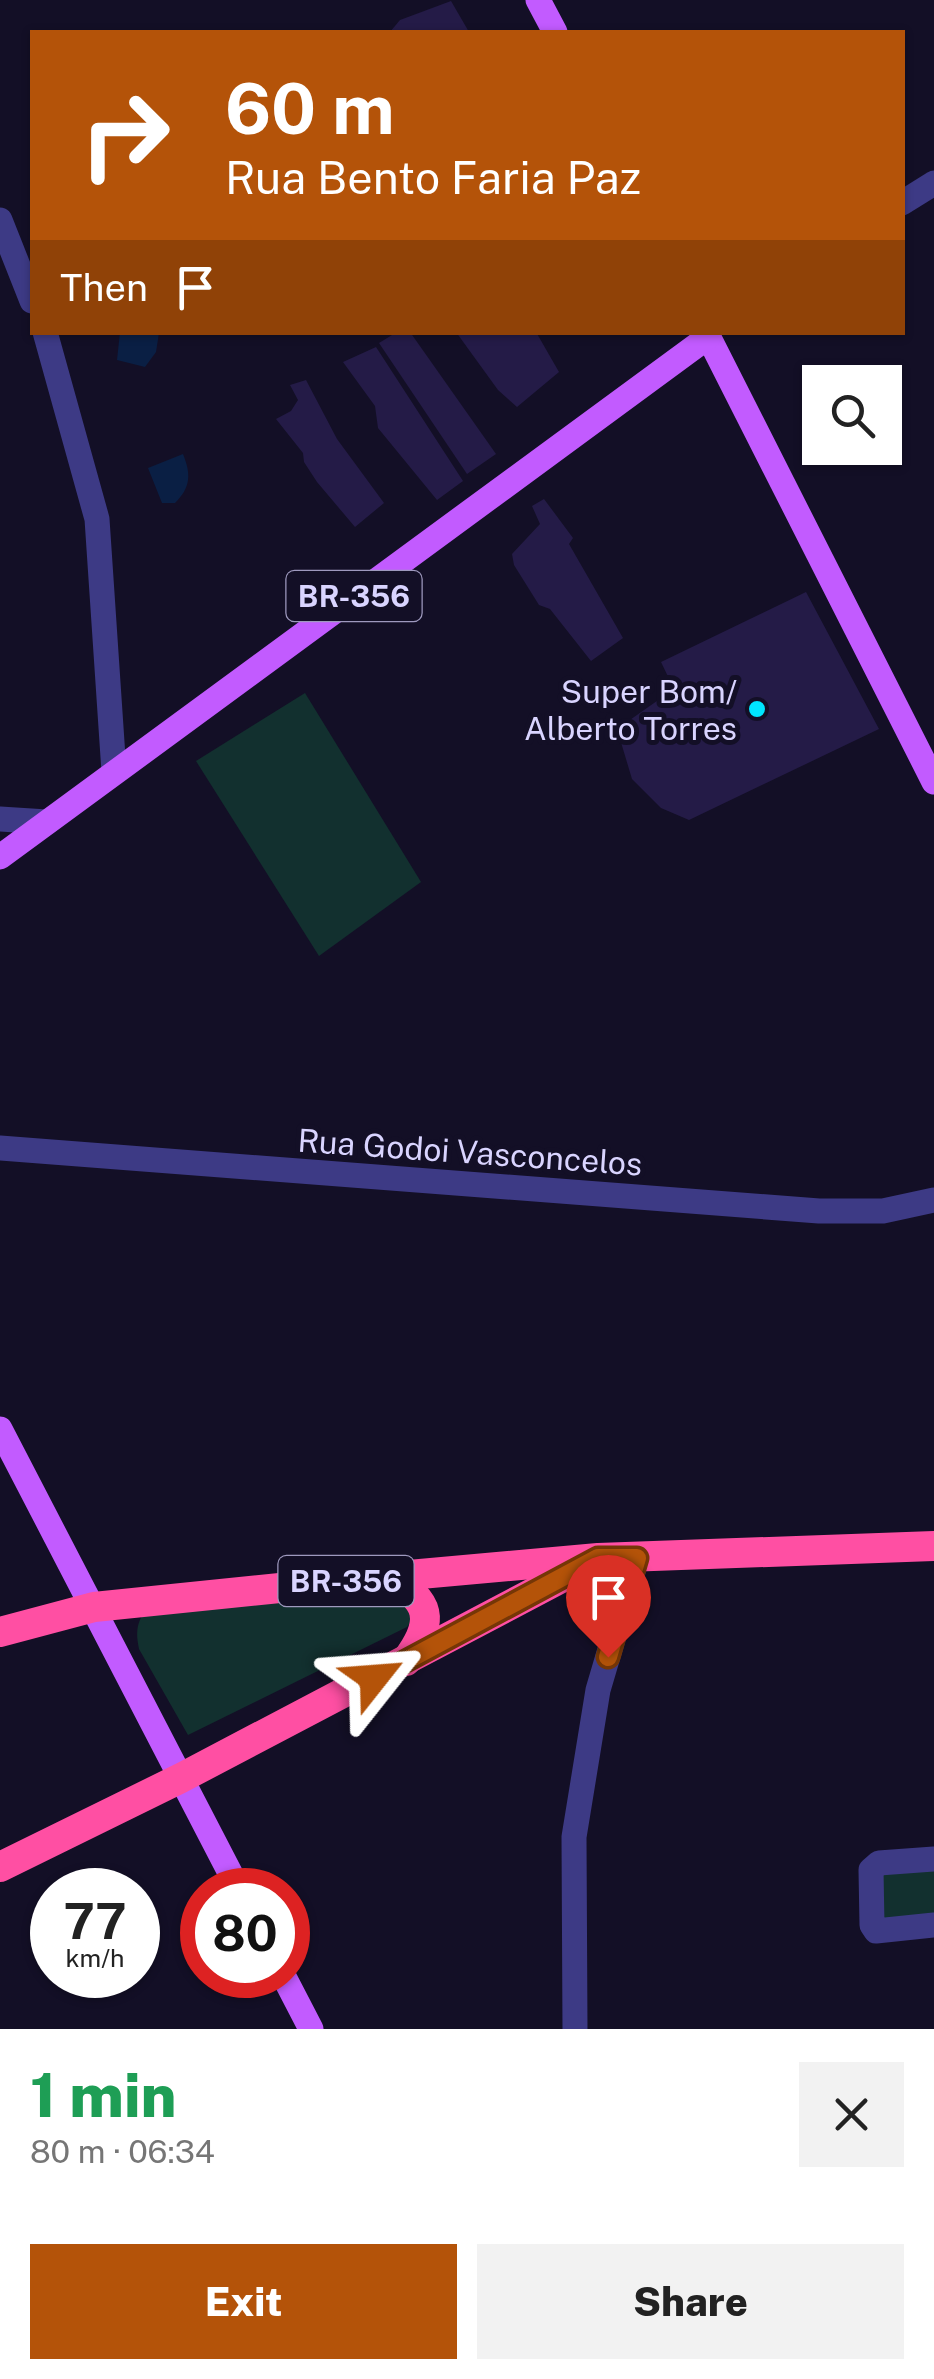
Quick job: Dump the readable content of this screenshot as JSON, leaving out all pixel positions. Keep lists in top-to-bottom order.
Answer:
{
  "streets": {
    "highway": ["BR-356"],
    "street": ["Rua Godoi Vasconcelos"]
  },
  "places": ["Super Bom/ Alberto Torres"],
  "page": {
    "turn": ["60 m", "Rua Bento Faria Paz"],
    "then": "Then",
    "speed": "77 km/h",
    "limit": "80",
    "heading": ["1 min", "80 m · 06:34"],
    "buttons": ["Exit", "Share"]
  }
}
